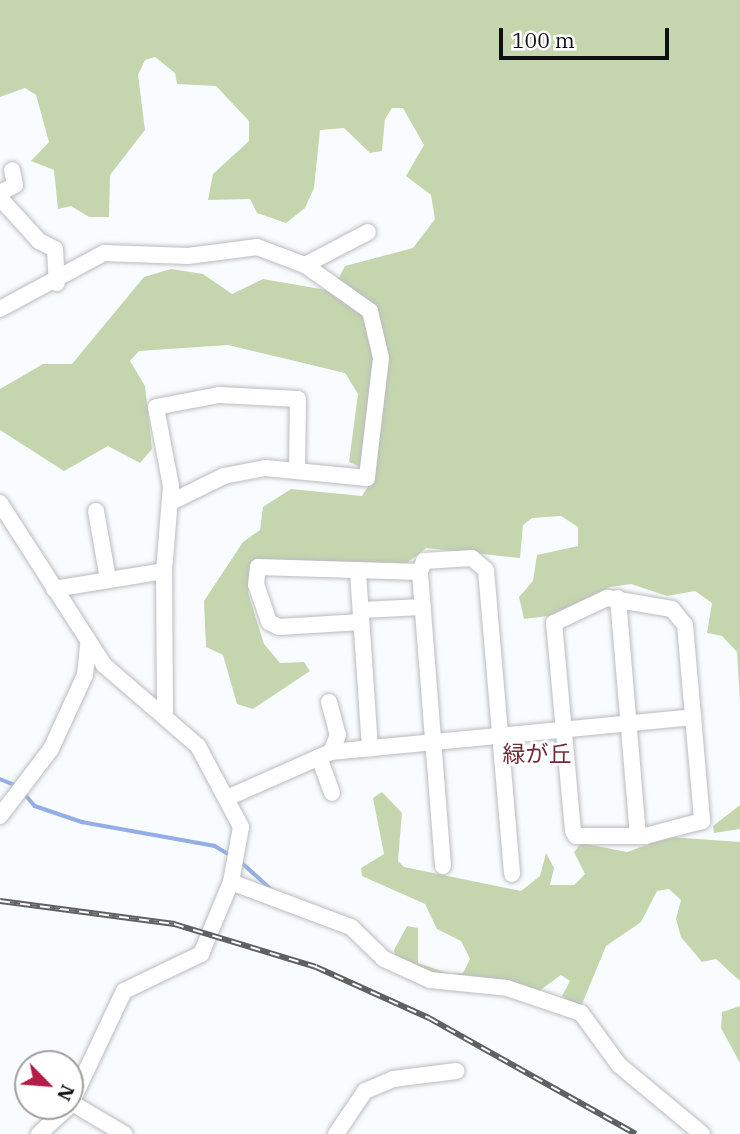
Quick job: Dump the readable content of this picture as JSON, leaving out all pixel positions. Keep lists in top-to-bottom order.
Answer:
{
  "districts": ["緑が丘"],
  "scale_bar": "100 m",
  "north": "bottom right"
}
